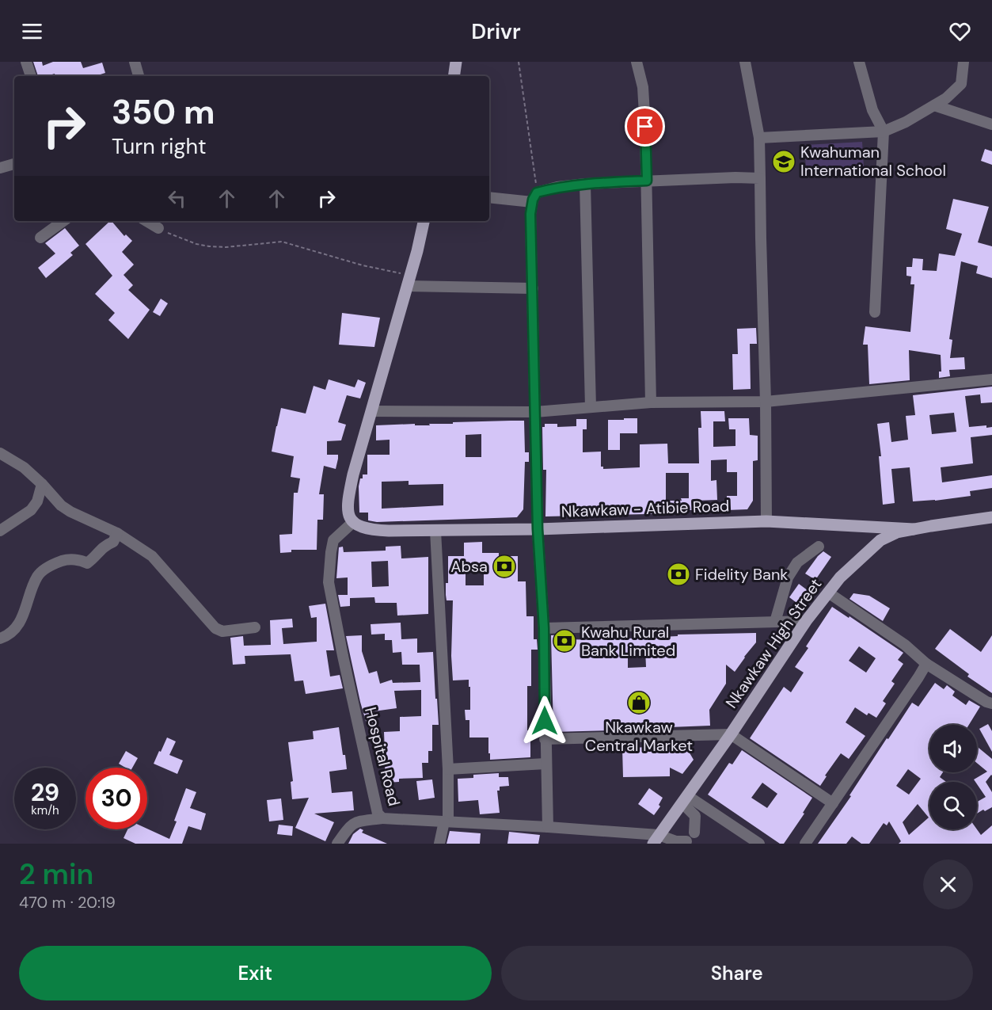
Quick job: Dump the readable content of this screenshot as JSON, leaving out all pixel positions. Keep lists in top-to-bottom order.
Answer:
{
  "streets": {
    "main road": ["Nkawkaw - Atibie Road", "Nkawkaw High Street"],
    "street": ["Hospital Road"]
  },
  "crossings": [
    ["Nkawkaw - Atibie Road", "Nkawkaw High Street"],
    ["Nkawkaw - Atibie Road", "Hospital Road"],
    ["Nkawkaw High Street", "Hospital Road"]
  ],
  "places": {
    "school or university": ["Kwahuman International School"],
    "bank": ["Absa", "Fidelity Bank", "Kwahu Rural Bank Limited"],
    "shop": ["Nkawkaw Central Market"]
  },
  "page": {
    "header": "Drivr",
    "turn": ["350 m", "Turn right"],
    "speed": "29 km/h",
    "limit": "30",
    "heading": ["2 min", "470 m · 20:19"],
    "buttons": ["Exit", "Share"]
  }
}
